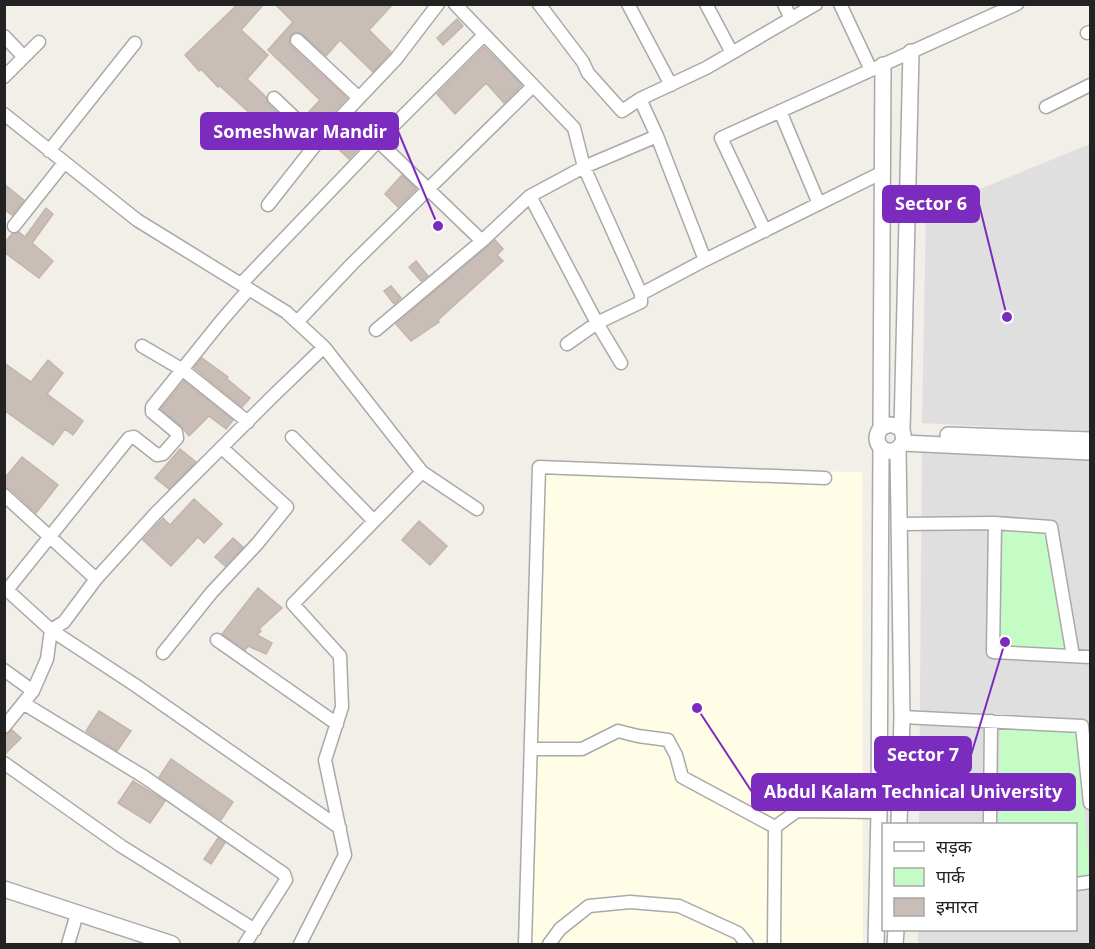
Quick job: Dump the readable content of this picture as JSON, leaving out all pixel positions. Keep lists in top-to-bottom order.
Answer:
{
  "places": [
    "Someshwar Mandir",
    "Sector 6",
    "Sector 7",
    "Abdul Kalam Technical University"
  ],
  "legend": ["सड़क", "पार्क", "इमारत"]
}
